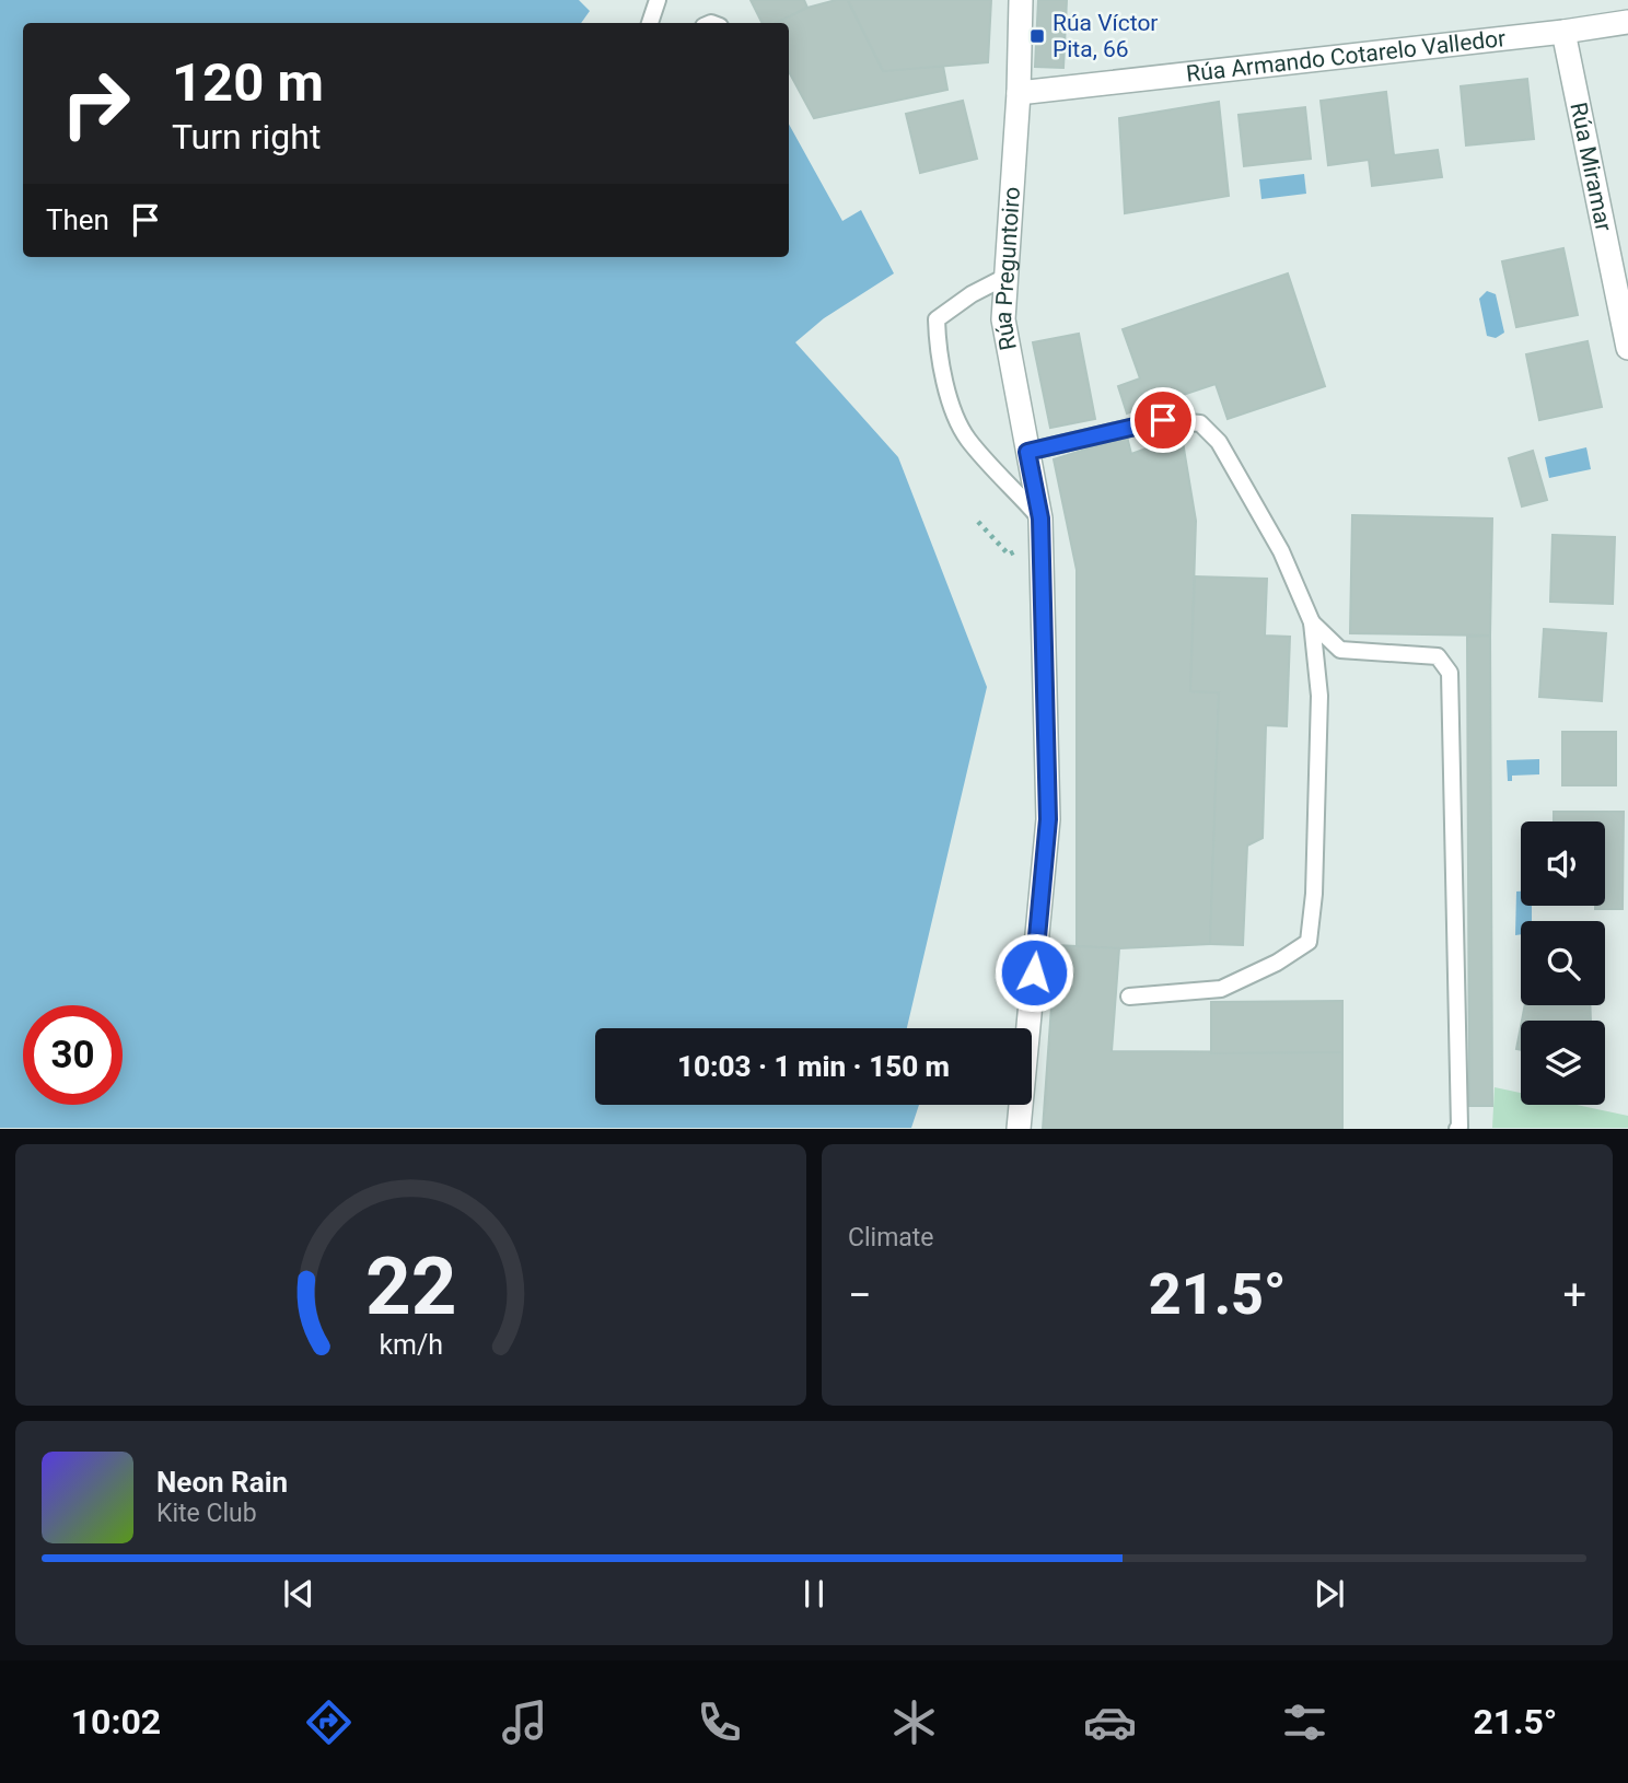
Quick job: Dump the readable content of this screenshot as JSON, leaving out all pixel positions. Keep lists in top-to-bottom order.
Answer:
{
  "streets": {
    "street": ["Rúa Armando Cotarelo Valledor", "Rúa Miramar", "Rúa Preguntoiro"]
  },
  "crossings": [
    ["Rúa Armando Cotarelo Valledor", "Rúa Miramar"],
    ["Rúa Armando Cotarelo Valledor", "Rúa Preguntoiro"]
  ],
  "places": {
    "transit": ["Rúa Víctor Pita, 66"]
  },
  "page": {
    "turn": ["120 m", "Turn right"],
    "then": "Then",
    "limit": "30",
    "trip": "10:03 · 1 min · 150 m",
    "tile": "Climate",
    "heat": ["−", "21.5°", "+"],
    "song": ["Neon Rain", "Kite Club"],
    "tabs": ["10:02", "21.5°"],
    "gauge": ["22", "km/h"]
  }
}
